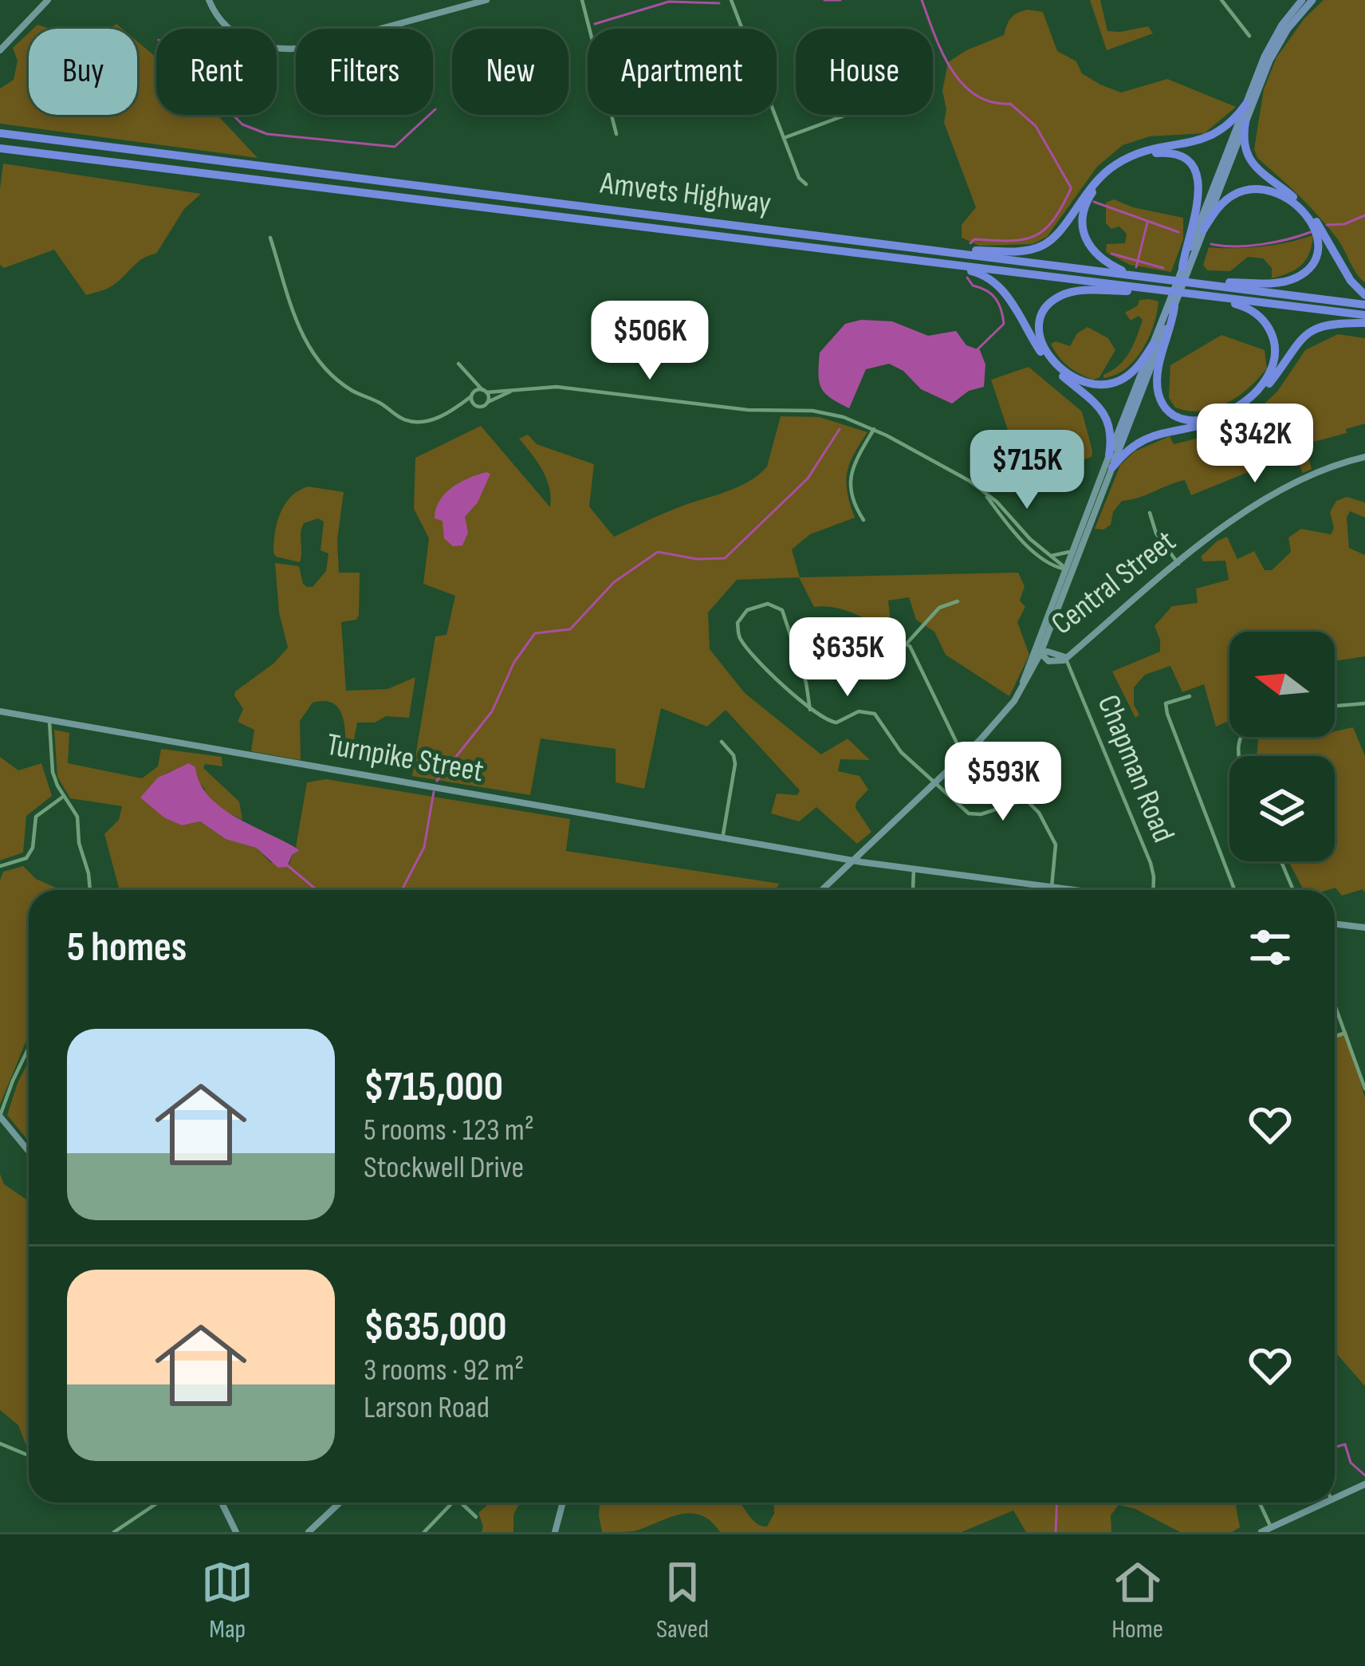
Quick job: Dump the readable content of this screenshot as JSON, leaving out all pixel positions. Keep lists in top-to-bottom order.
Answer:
{
  "streets": {
    "highway": ["Amvets Highway"],
    "street": ["Central Street", "Turnpike Street", "Chapman Road"]
  },
  "crossings": [
    ["Central Street", "Turnpike Street"],
    ["Central Street", "Chapman Road"]
  ],
  "north": "left",
  "page": {
    "chip": [
      "Buy",
      "Rent",
      "Filters",
      "New",
      "Apartment",
      "House"
    ],
    "price": [
      "$506K",
      "$342K",
      "$715K",
      "$635K",
      "$593K"
    ],
    "heading": "5 homes",
    "list": [
      {
        "name": "$715,000",
        "note": "5 rooms · 123 m² · Stockwell Drive"
      },
      {
        "name": "$635,000",
        "note": "3 rooms · 92 m² · Larson Road"
      }
    ],
    "tabs": ["Map", "Saved", "Home"]
  }
}
